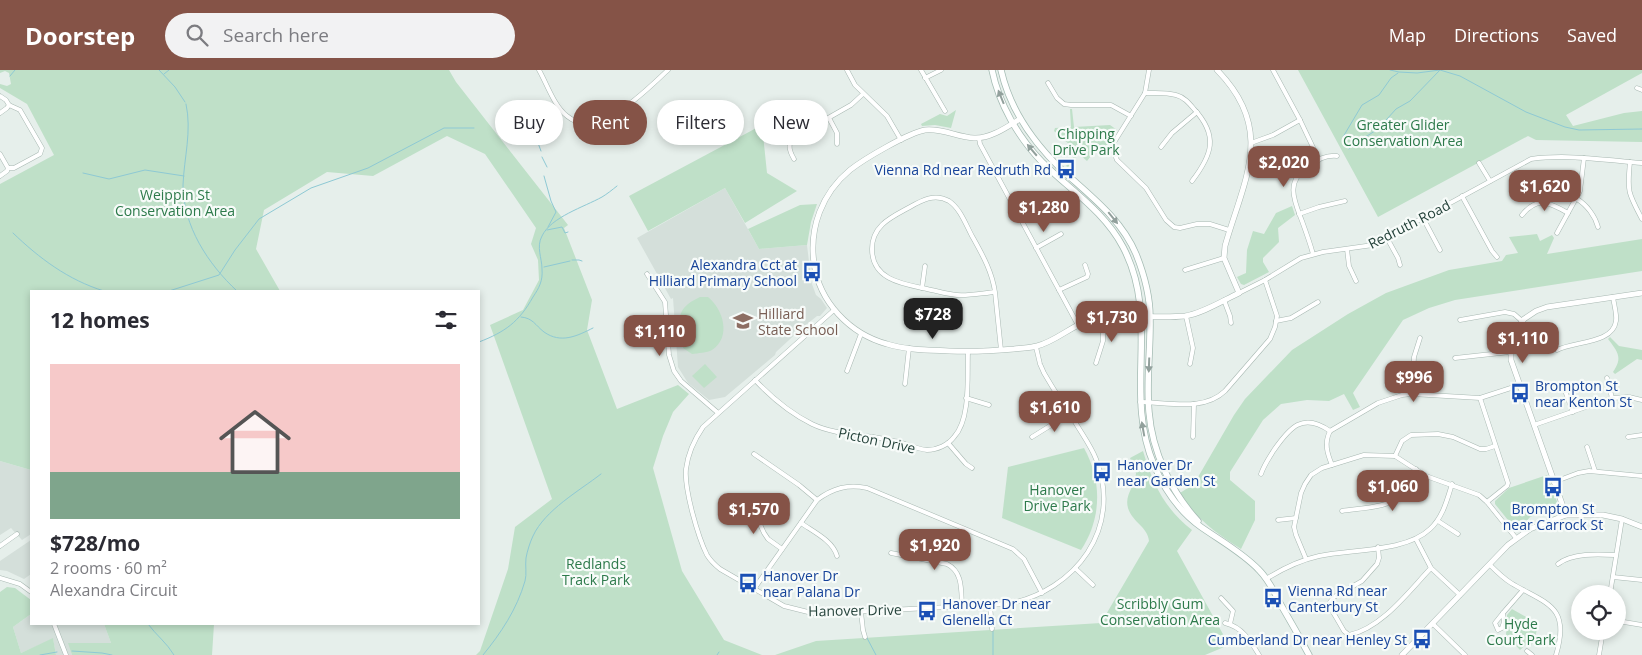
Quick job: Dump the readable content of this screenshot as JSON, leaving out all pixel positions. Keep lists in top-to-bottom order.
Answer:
{
  "streets": {
    "street": ["Redruth Road", "Picton Drive", "Hanover Drive"]
  },
  "crossings": [
    ["Redruth Road", "Hanover Drive"],
    ["Picton Drive", "Hanover Drive"]
  ],
  "parks": [
    "Greater Glider Conservation Area",
    "Chipping Drive Park",
    "Weippin St Conservation Area",
    "Hanover Drive Park",
    "Redlands Track Park",
    "Scribbly Gum Conservation Area",
    "Hyde Court Park"
  ],
  "places": {
    "bus stop": [
      "Vienna Rd near Redruth Rd",
      "Alexandra Cct at Hilliard Primary School",
      "Brompton St near Kenton St",
      "Hanover Dr near Garden St",
      "Brompton St near Carrock St",
      "Hanover Dr near Palana Dr",
      "Vienna Rd near Canterbury St",
      "Hanover Dr near Glenella Ct",
      "Cumberland Dr near Henley St"
    ],
    "school or university": ["Hilliard State School"]
  },
  "page": {
    "header": "Doorstep",
    "search": "Search here",
    "nav": ["Map", "Directions", "Saved"],
    "chip": [
      "Buy",
      "Rent",
      "Filters",
      "New"
    ],
    "price": [
      "$2,020",
      "$1,620",
      "$1,280",
      "$728",
      "$1,730",
      "$1,110",
      "$1,110",
      "$996",
      "$1,610",
      "$1,060",
      "$1,570",
      "$1,920"
    ],
    "heading": "12 homes",
    "list": [
      {
        "name": "$728/mo",
        "note": "2 rooms · 60 m² · Alexandra Circuit"
      }
    ]
  }
}
